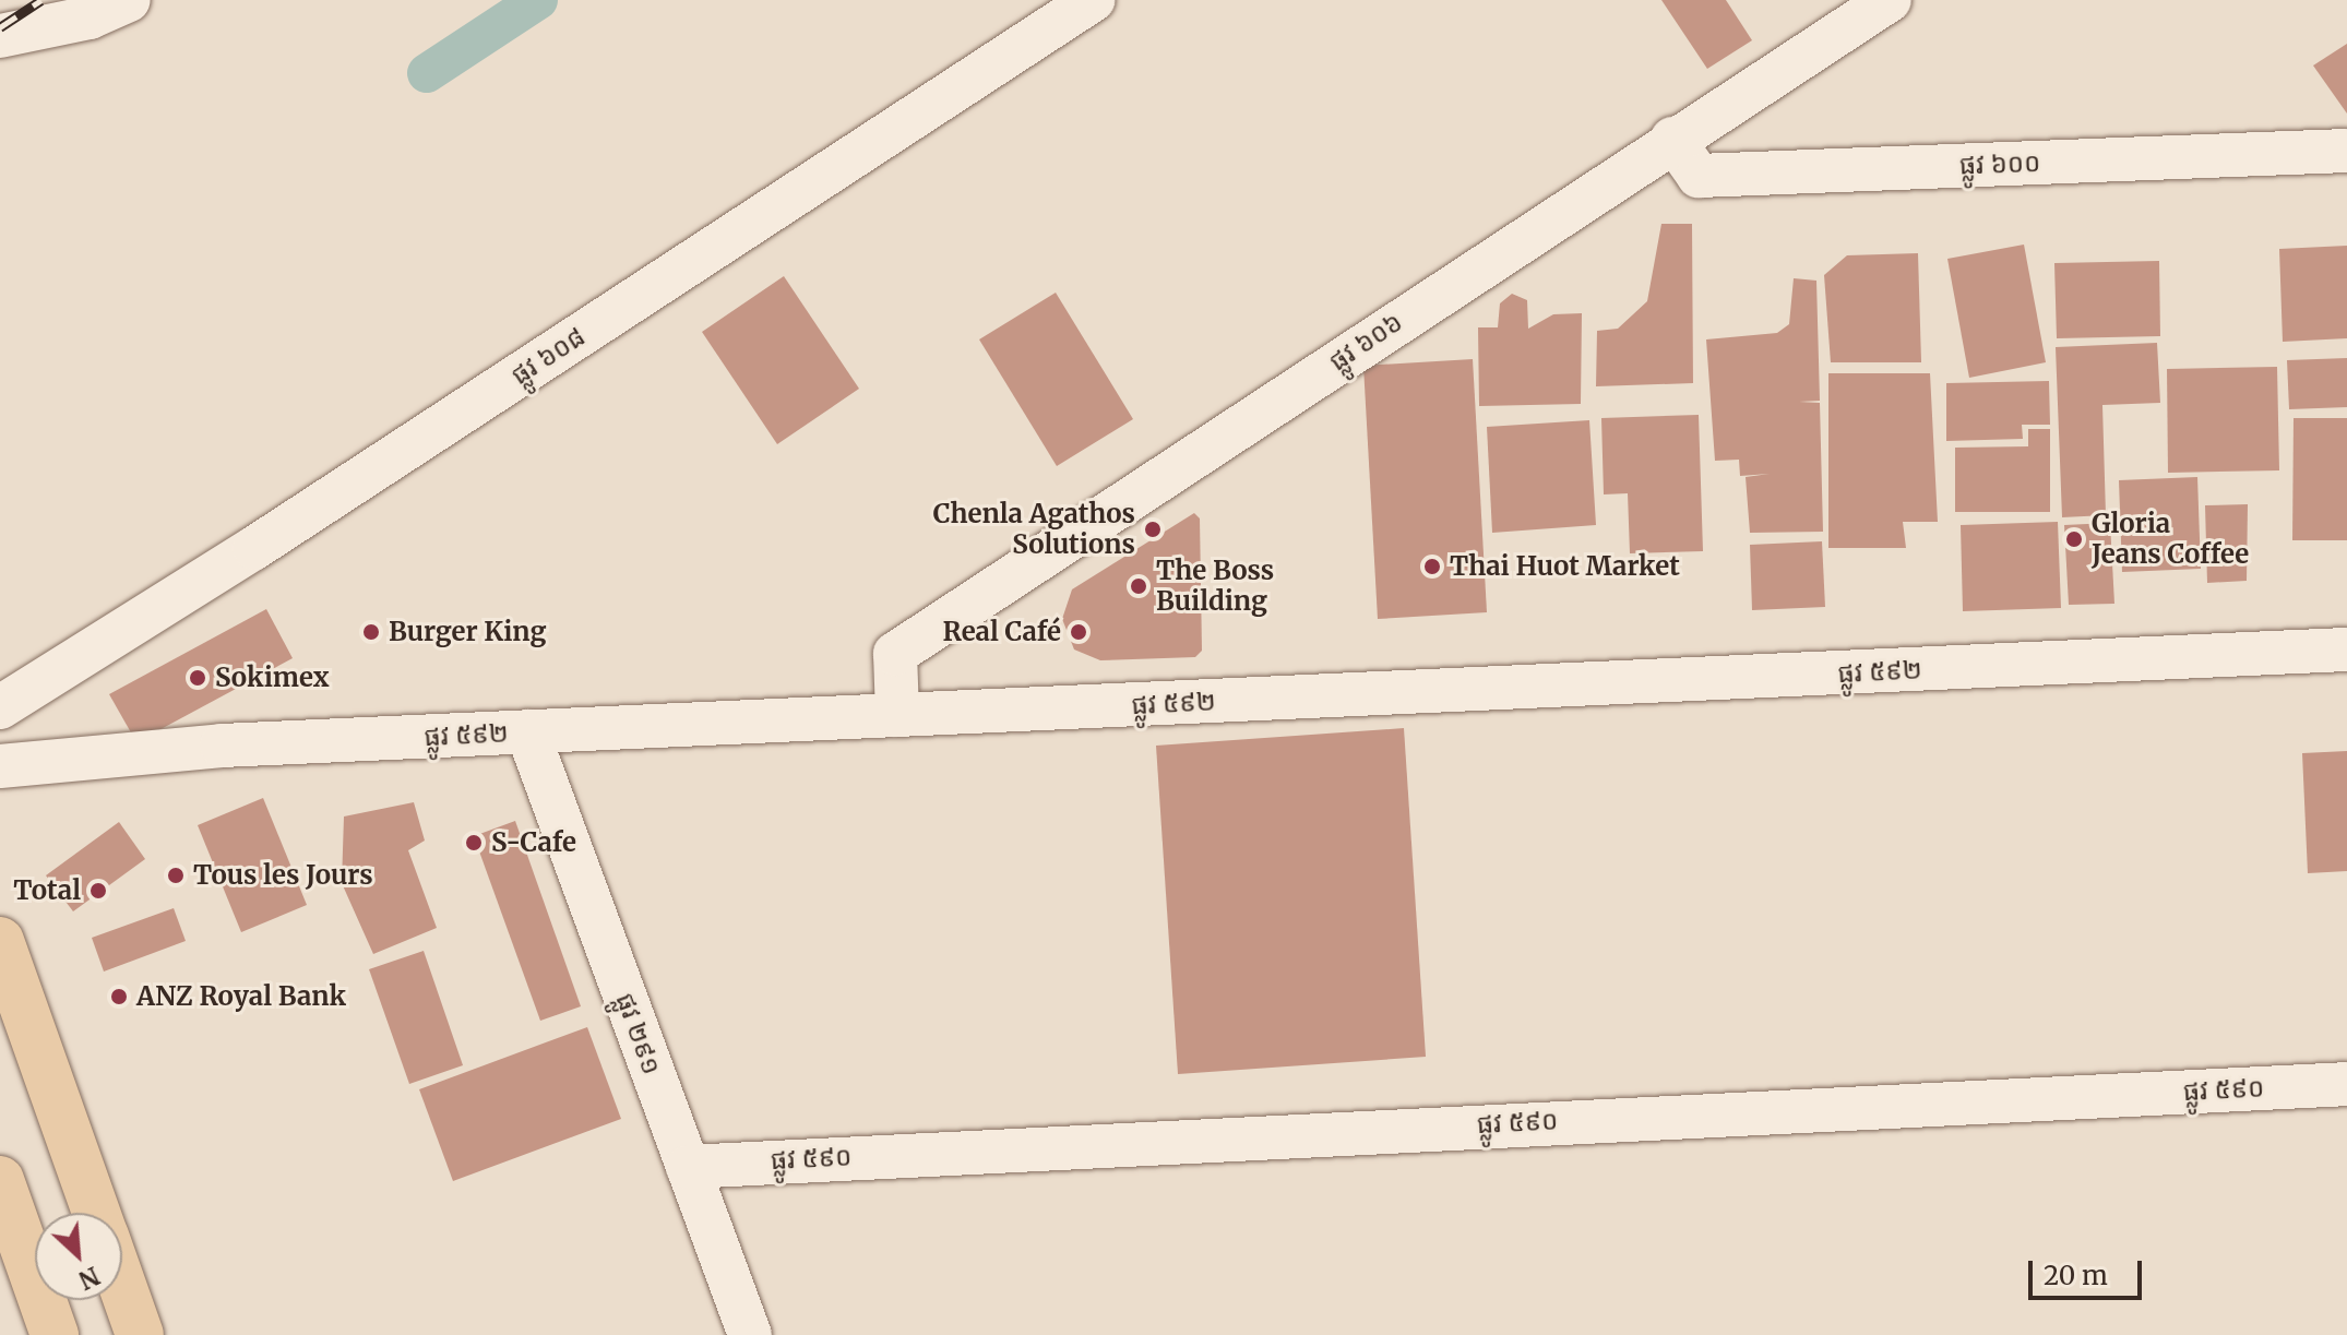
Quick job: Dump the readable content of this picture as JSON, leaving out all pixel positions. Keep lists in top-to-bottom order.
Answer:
{
  "streets": {
    "street": [
      "ផ្លូវ ៦០០",
      "ផ្លូវ ៦០៦",
      "ផ្លូវ ៦០៨",
      "ផ្លូវ ៥៩២",
      "ផ្លូវ ២៩១",
      "ផ្លូវ ៥៩០"
    ]
  },
  "crossings": [
    ["ផ្លូវ ៦០០", "ផ្លូវ ៦០៦"],
    ["ផ្លូវ ៦០៦", "ផ្លូវ ៥៩២"],
    ["ផ្លូវ ៥៩២", "ផ្លូវ ២៩១"],
    ["ផ្លូវ ២៩១", "ផ្លូវ ៥៩០"]
  ],
  "places": [
    "Chenla Agathos Solutions",
    "Gloria Jeans Coffee",
    "Thai Huot Market",
    "The Boss Building",
    "Burger King",
    "Real Café",
    "Sokimex",
    "S-Cafe",
    "Tous les Jours",
    "Total",
    "ANZ Royal Bank"
  ],
  "scale_bar": "20 m",
  "north": "bottom right"
}
